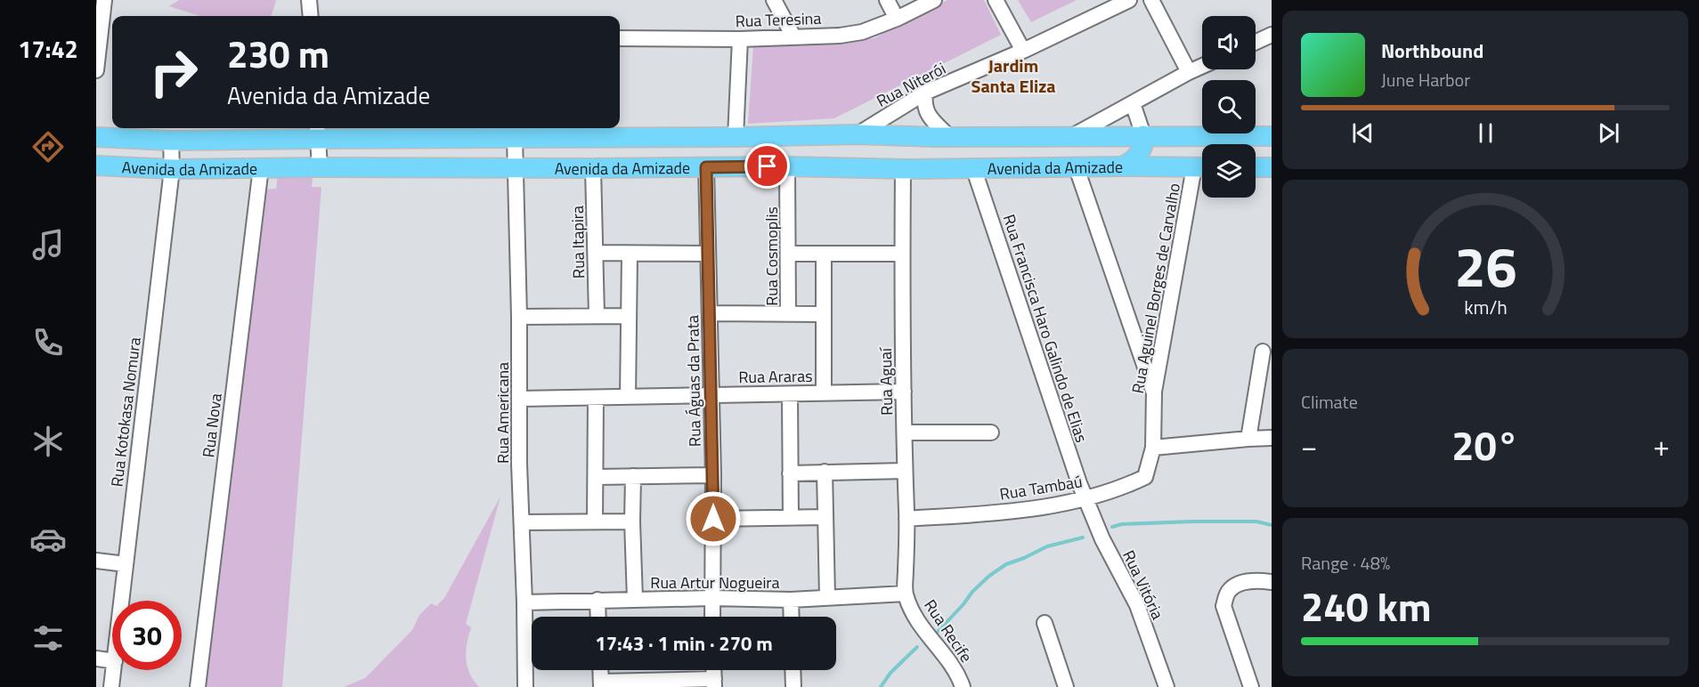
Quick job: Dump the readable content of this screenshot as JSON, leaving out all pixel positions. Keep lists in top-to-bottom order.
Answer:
{
  "streets": {
    "main road": ["Avenida da Amizade"],
    "street": [
      "Rua Teresina",
      "Rua Niterói",
      "Rua Itapira",
      "Rua Cosmoplis",
      "Rua Aguinel Borges de Carvalho",
      "Rua Francisca Haro Galindo de Elias",
      "Rua Araras",
      "Rua Águas da Prata",
      "Rua Aguaí",
      "Rua Kotokasa Nomura",
      "Rua Americana",
      "Rua Nova",
      "Rua Tambaú",
      "Rua Artur Nogueira",
      "Rua Vitória",
      "Rua Recife"
    ]
  },
  "crossings": [
    ["Rua Niterói", "Avenida da Amizade"],
    ["Avenida da Amizade", "Rua Itapira"],
    ["Avenida da Amizade", "Rua Cosmoplis"],
    ["Avenida da Amizade", "Rua Francisca Haro Galindo de Elias"],
    ["Avenida da Amizade", "Rua Águas da Prata"],
    ["Avenida da Amizade", "Rua Aguaí"],
    ["Avenida da Amizade", "Rua Kotokasa Nomura"],
    ["Avenida da Amizade", "Rua Americana"],
    ["Avenida da Amizade", "Rua Nova"],
    ["Rua Aguinel Borges de Carvalho", "Rua Tambaú"],
    ["Rua Francisca Haro Galindo de Elias", "Rua Tambaú"],
    ["Rua Francisca Haro Galindo de Elias", "Rua Vitória"],
    ["Rua Araras", "Rua Águas da Prata"],
    ["Rua Araras", "Rua Aguaí"],
    ["Rua Araras", "Rua Americana"],
    ["Rua Águas da Prata", "Rua Artur Nogueira"],
    ["Rua Aguaí", "Rua Tambaú"],
    ["Rua Aguaí", "Rua Artur Nogueira"],
    ["Rua Aguaí", "Rua Recife"],
    ["Rua Americana", "Rua Artur Nogueira"],
    ["Rua Tambaú", "Rua Vitória"],
    ["Rua Artur Nogueira", "Rua Recife"]
  ],
  "districts": ["Jardim Santa Eliza"],
  "page": {
    "tabs": "17:42",
    "turn": ["230 m", "Avenida da Amizade"],
    "song": ["Northbound", "June Harbor"],
    "tile": [
      "Climate",
      ["Range · 48%", "240 km"]
    ],
    "heat": ["−", "20°", "+"],
    "limit": "30",
    "trip": "17:43 · 1 min · 270 m",
    "gauge": ["26", "km/h"]
  }
}
